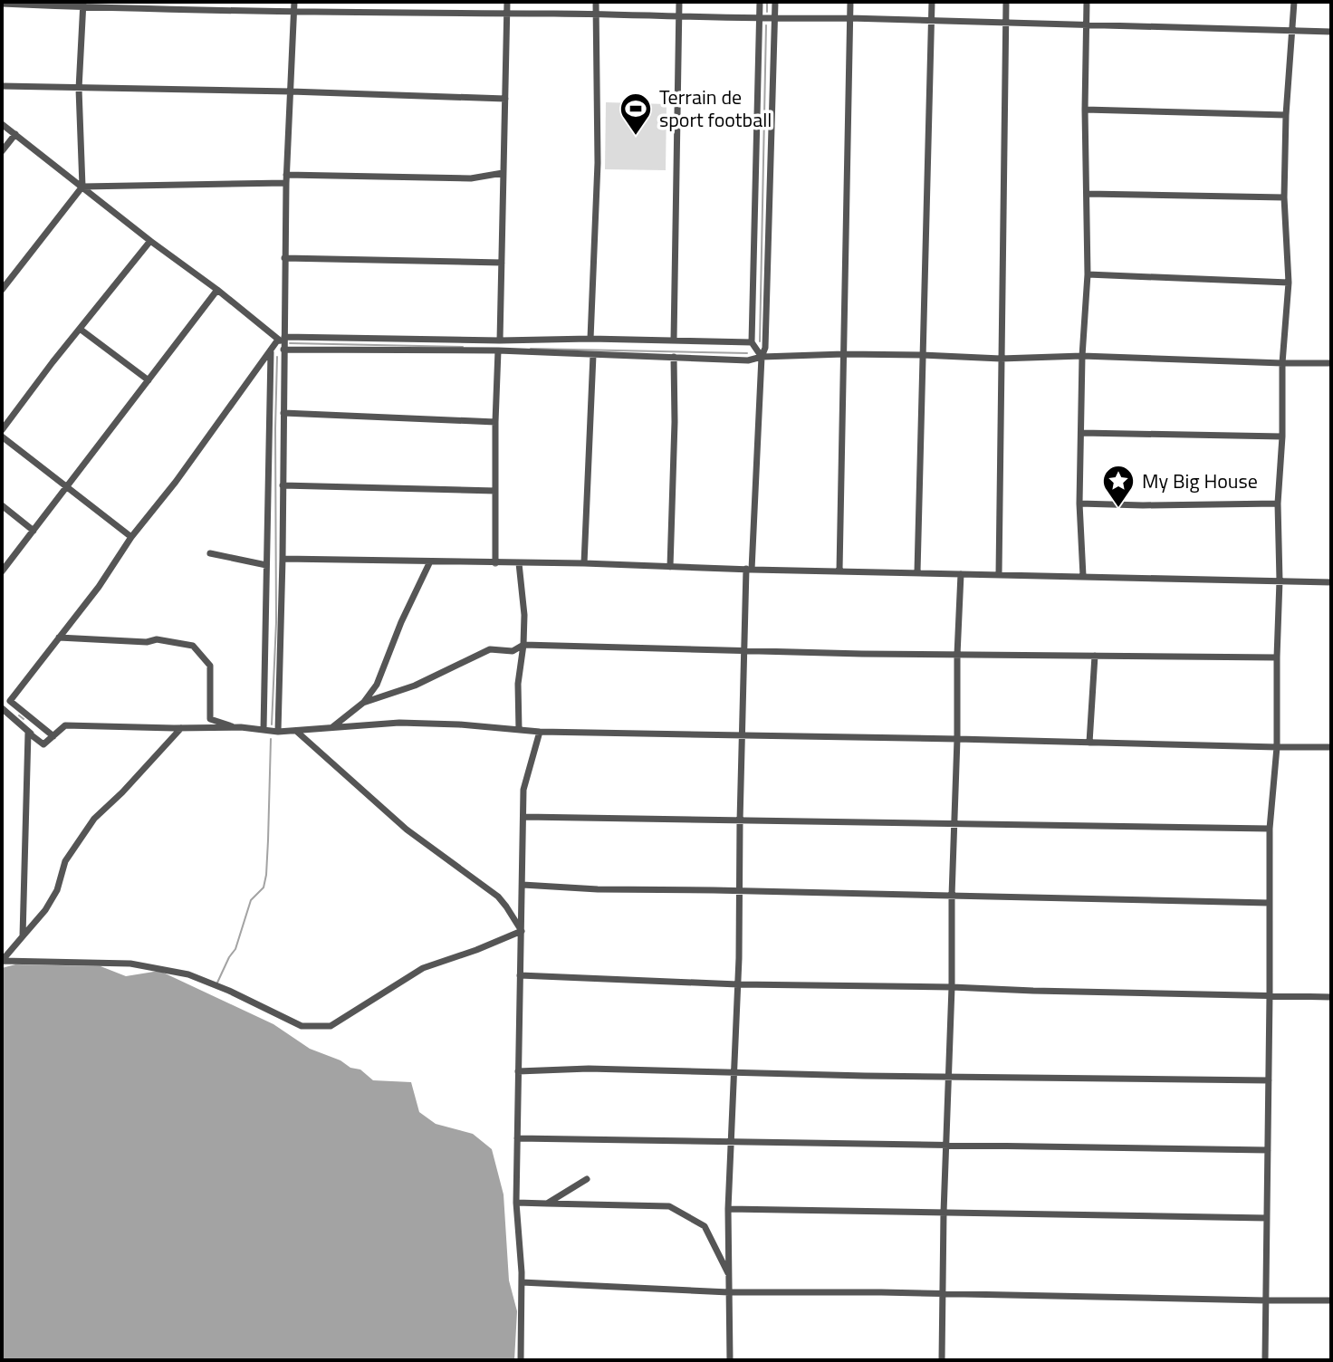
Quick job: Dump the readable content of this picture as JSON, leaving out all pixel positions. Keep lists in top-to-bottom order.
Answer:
{
  "places": {
    "sports": ["Terrain de sport football"],
    "place": ["My Big House"]
  }
}
